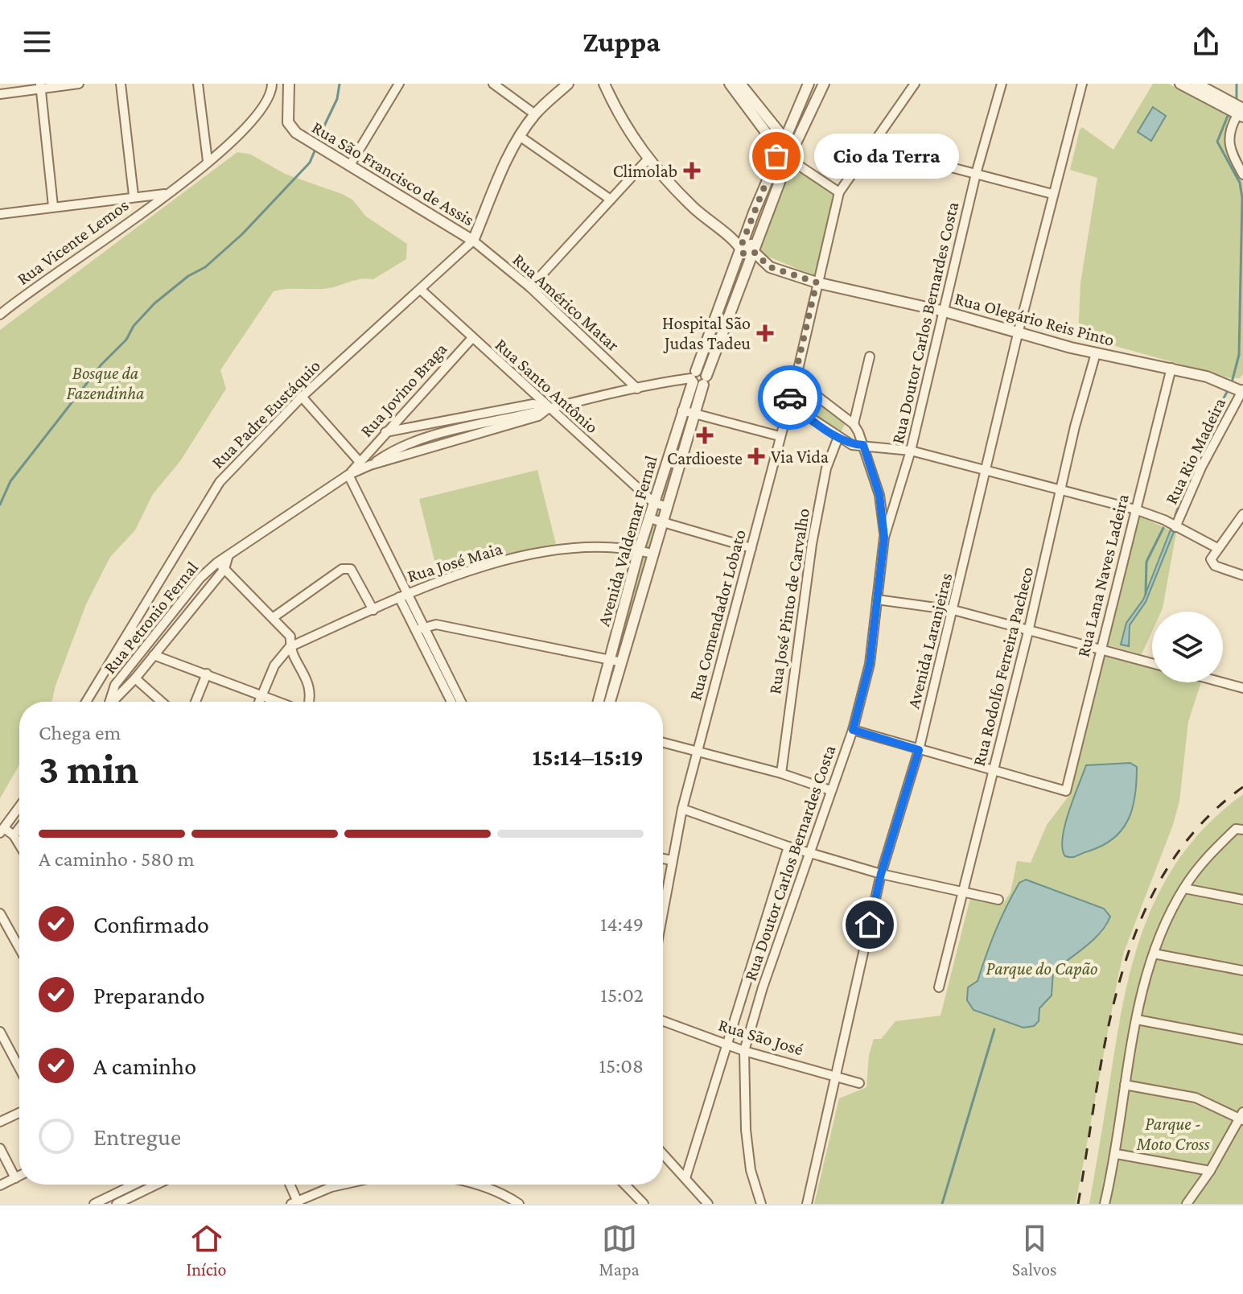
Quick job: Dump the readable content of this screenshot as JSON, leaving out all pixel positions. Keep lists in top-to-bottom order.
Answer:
{
  "streets": {
    "street": [
      "Rua São Francisco de Assis",
      "Rua Vicente Lemos",
      "Rua Américo Matar",
      "Rua Olegário Reis Pinto",
      "Rua Doutor Carlos Bernardes Costa",
      "Rua Santo Antônio",
      "Rua Jovino Braga",
      "Rua Padre Eustáquio",
      "Rua Rio Madeira",
      "Avenida Valdemar Fernal",
      "Rua José Maia",
      "Rua Lana Naves Ladeira",
      "Rua José Pinto de Carvalho",
      "Rua Comendador Lobato",
      "Rua Petronio Fernal",
      "Avenida Laranjeiras",
      "Rua Rodolfo Ferreira Pacheco",
      "Rua São José"
    ]
  },
  "crossings": [
    ["Rua São Francisco de Assis", "Rua Américo Matar"],
    ["Rua São Francisco de Assis", "Rua Padre Eustáquio"],
    ["Rua Américo Matar", "Rua Padre Eustáquio"],
    ["Rua Américo Matar", "Rua Petronio Fernal"],
    ["Rua Olegário Reis Pinto", "Rua Doutor Carlos Bernardes Costa"],
    ["Rua Olegário Reis Pinto", "Rua Rio Madeira"],
    ["Rua Olegário Reis Pinto", "Rua Lana Naves Ladeira"],
    ["Rua Olegário Reis Pinto", "Rua Comendador Lobato"],
    ["Rua Olegário Reis Pinto", "Avenida Laranjeiras"],
    ["Rua Olegário Reis Pinto", "Rua Rodolfo Ferreira Pacheco"],
    ["Rua Doutor Carlos Bernardes Costa", "Rua São José"],
    ["Rua Santo Antônio", "Rua Jovino Braga"],
    ["Rua Santo Antônio", "Rua Padre Eustáquio"],
    ["Rua Santo Antônio", "Avenida Valdemar Fernal"],
    ["Rua Santo Antônio", "Rua Petronio Fernal"],
    ["Rua Jovino Braga", "Rua Petronio Fernal"],
    ["Avenida Valdemar Fernal", "Rua José Maia"],
    ["Avenida Valdemar Fernal", "Rua Petronio Fernal"],
    ["Rua Lana Naves Ladeira", "Rua Rodolfo Ferreira Pacheco"],
    ["Avenida Laranjeiras", "Rua São José"]
  ],
  "parks": ["Bosque da Fazendinha", "Parque do Capão", "Parque - Moto Cross"],
  "places": {
    "other": ["Cio da Terra"],
    "health": [
      "Climolab",
      "Hospital São Judas Tadeu",
      "Cardioeste",
      "Via Vida"
    ]
  },
  "page": {
    "header": "Zuppa",
    "bubble": "Cio da Terra",
    "heading": ["3 min", "Chega em", "15:14–15:19"],
    "bar": "A caminho · 580 m",
    "list": [
      ["Confirmado", "14:49"],
      ["Preparando", "15:02"],
      ["A caminho", "15:08"],
      "Entregue"
    ],
    "tabs": ["Início", "Mapa", "Salvos"]
  }
}
